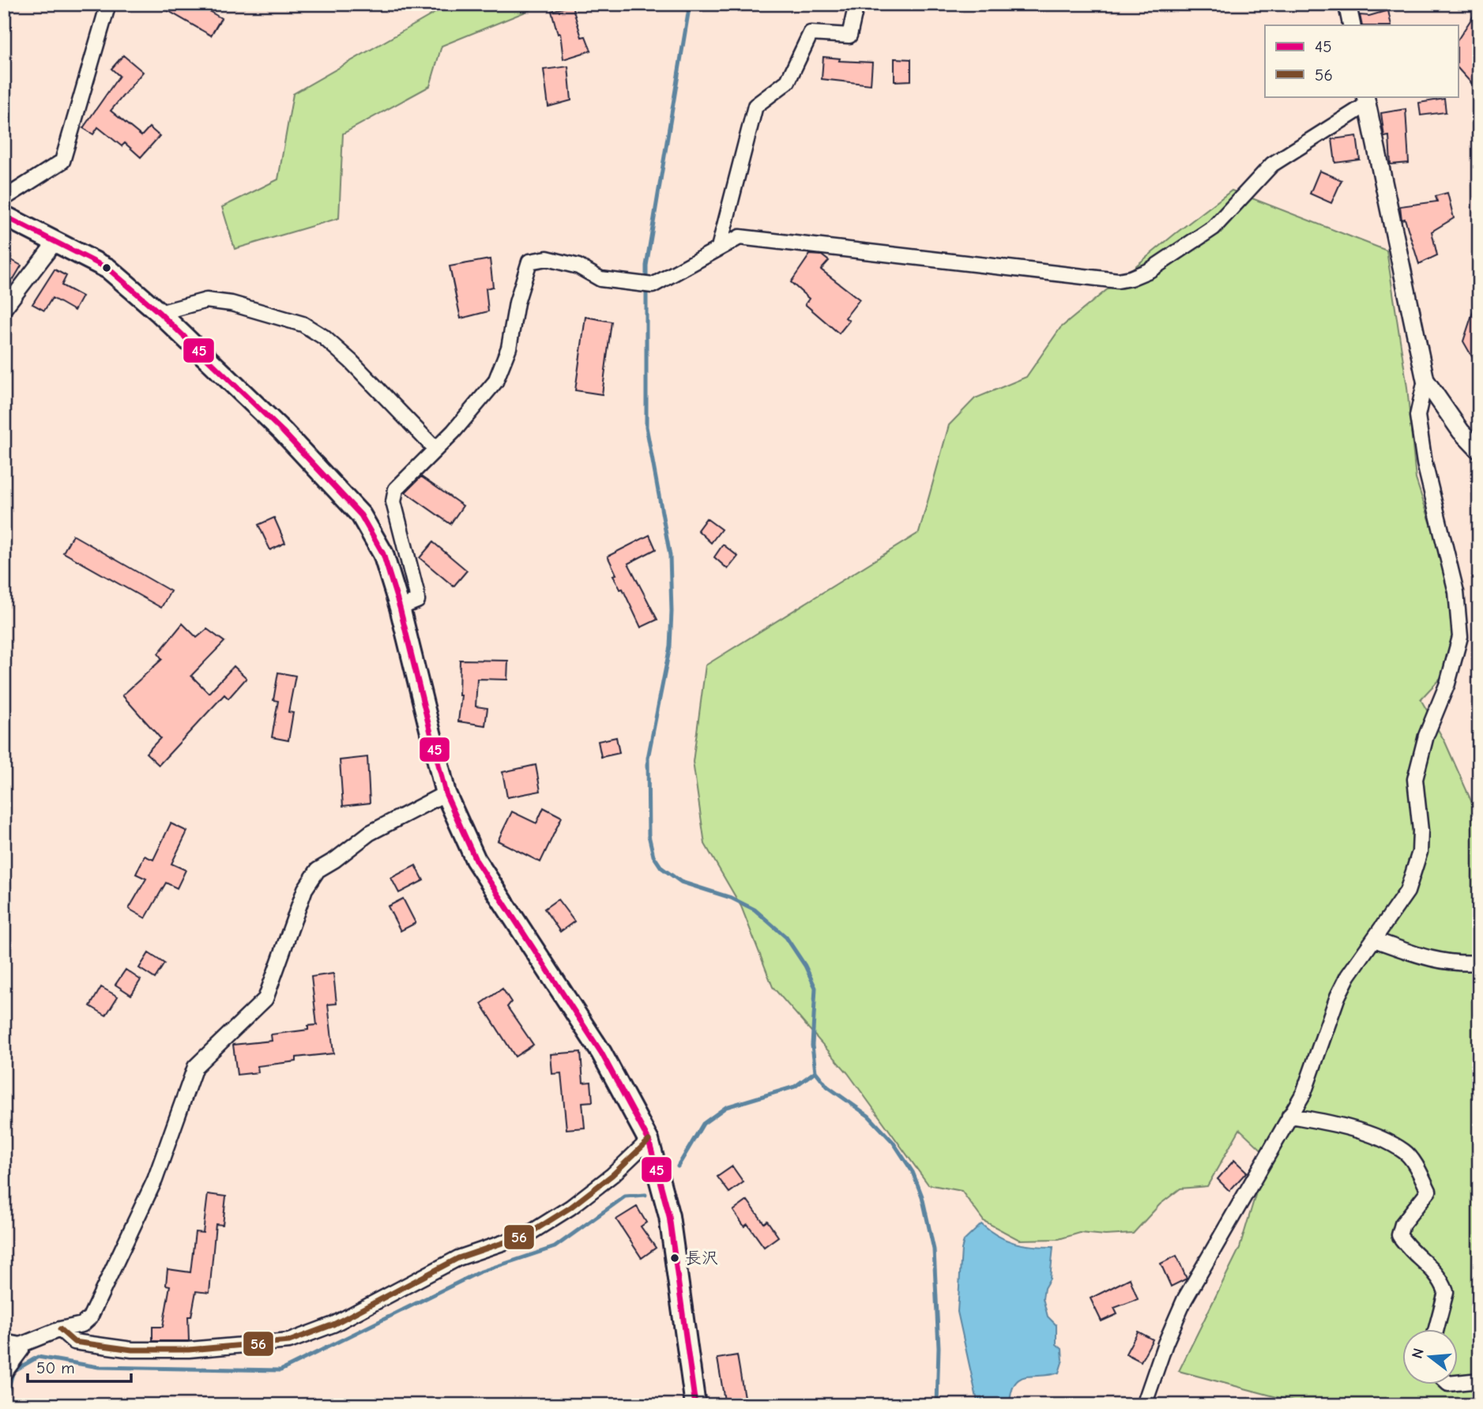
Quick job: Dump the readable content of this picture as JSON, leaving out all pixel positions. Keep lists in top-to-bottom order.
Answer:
{
  "places": ["長沢"],
  "lines": ["transit line 45", "transit line 56"],
  "legend": ["45", "56"],
  "scale_bar": "50 m",
  "north": "left"
}
